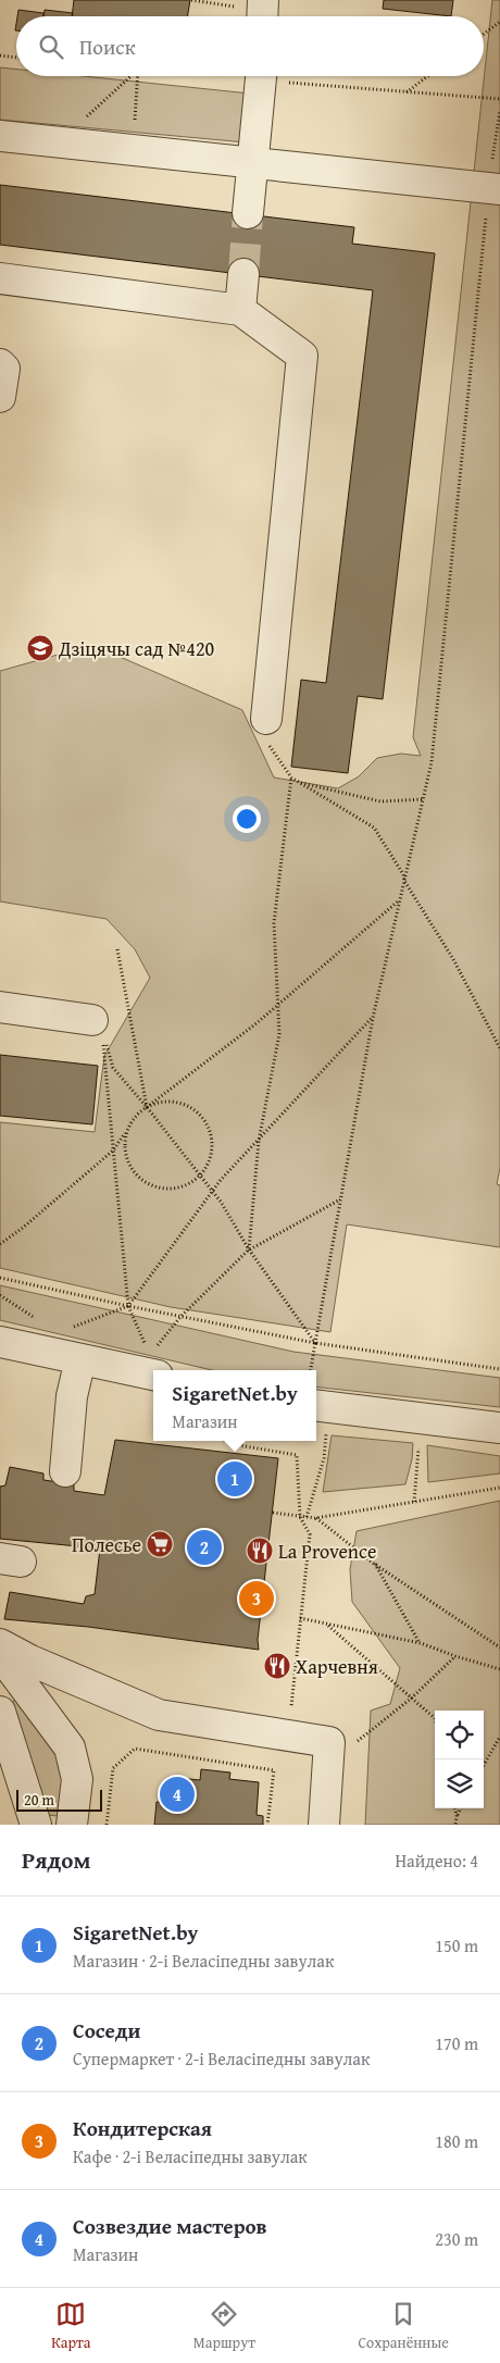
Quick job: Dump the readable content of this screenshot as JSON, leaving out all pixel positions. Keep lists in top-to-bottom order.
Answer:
{
  "places": {
    "school or university": ["Дзіцячы сад №420"],
    "supermarket": ["Полесье"],
    "restaurant": ["La Provence", "Харчевня"]
  },
  "scale_bar": "20 m",
  "page": {
    "search": "Поиск",
    "popup": ["SigaretNet.by", "Магазин"],
    "pins": [
      "1",
      "2",
      "3",
      "4"
    ],
    "scale": "20 m",
    "heading": ["Рядом", "Найдено: 4"],
    "list": [
      {
        "mark": "1",
        "name": "SigaretNet.by",
        "note": "Магазин · 2-і Веласіпедны завулак",
        "value": "150 m"
      },
      {
        "mark": "2",
        "name": "Соседи",
        "note": "Супермаркет · 2-і Веласіпедны завулак",
        "value": "170 m"
      },
      {
        "mark": "3",
        "name": "Кондитерская",
        "note": "Кафе · 2-і Веласіпедны завулак",
        "value": "180 m"
      },
      {
        "mark": "4",
        "name": "Созвездие мастеров",
        "note": "Магазин",
        "value": "230 m"
      }
    ],
    "nav": ["Карта", "Маршрут", "Сохранённые"]
  }
}
